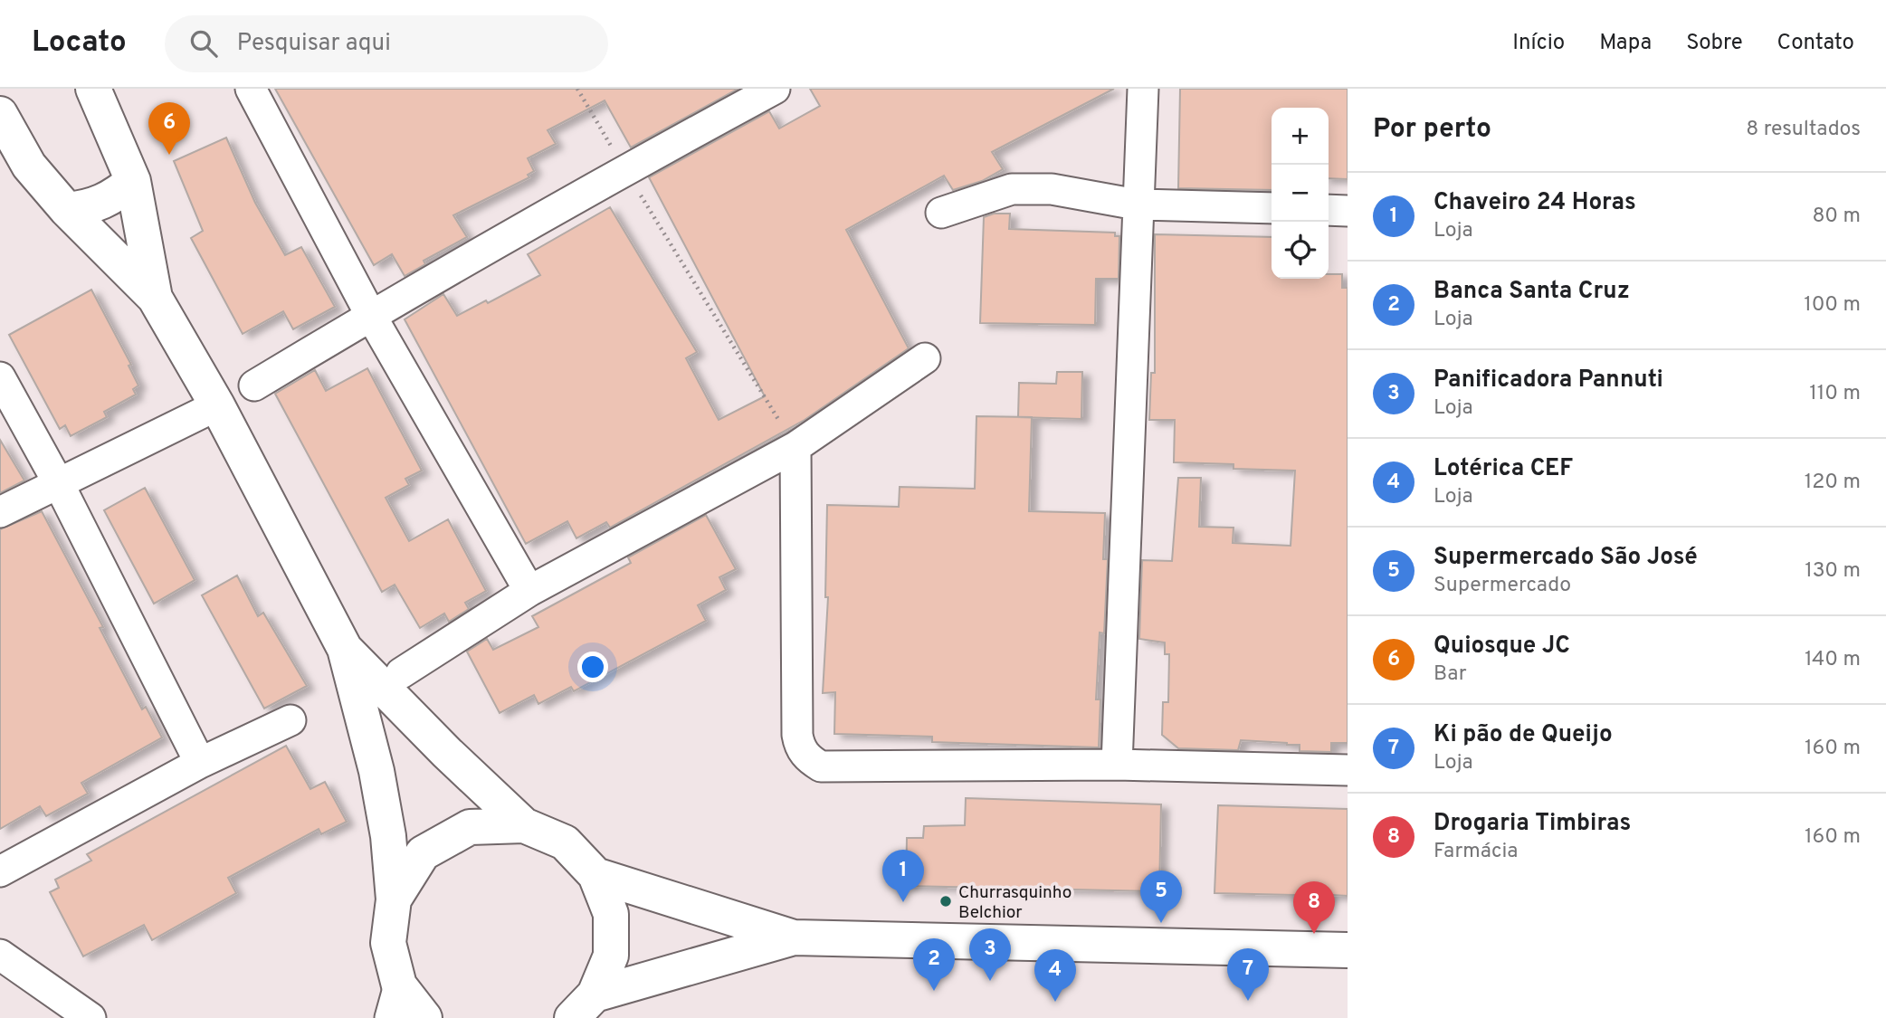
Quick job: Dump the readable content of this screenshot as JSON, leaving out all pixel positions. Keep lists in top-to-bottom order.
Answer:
{
  "places": ["Churrasquinho Belchior"],
  "page": {
    "header": "Locato",
    "search": "Pesquisar aqui",
    "nav": [
      "Início",
      "Mapa",
      "Sobre",
      "Contato"
    ],
    "heading": ["Por perto", "8 resultados"],
    "pins": [
      "6",
      "1",
      "5",
      "8",
      "3",
      "2",
      "7",
      "4"
    ],
    "map_buttons": ["+", "−"],
    "list": [
      {
        "mark": "1",
        "name": "Chaveiro 24 Horas",
        "note": "Loja",
        "value": "80 m"
      },
      {
        "mark": "2",
        "name": "Banca Santa Cruz",
        "note": "Loja",
        "value": "100 m"
      },
      {
        "mark": "3",
        "name": "Panificadora Pannuti",
        "note": "Loja",
        "value": "110 m"
      },
      {
        "mark": "4",
        "name": "Lotérica CEF",
        "note": "Loja",
        "value": "120 m"
      },
      {
        "mark": "5",
        "name": "Supermercado São José",
        "note": "Supermercado",
        "value": "130 m"
      },
      {
        "mark": "6",
        "name": "Quiosque JC",
        "note": "Bar",
        "value": "140 m"
      },
      {
        "mark": "7",
        "name": "Ki pão de Queijo",
        "note": "Loja",
        "value": "160 m"
      },
      {
        "mark": "8",
        "name": "Drogaria Timbiras",
        "note": "Farmácia",
        "value": "160 m"
      }
    ]
  }
}
